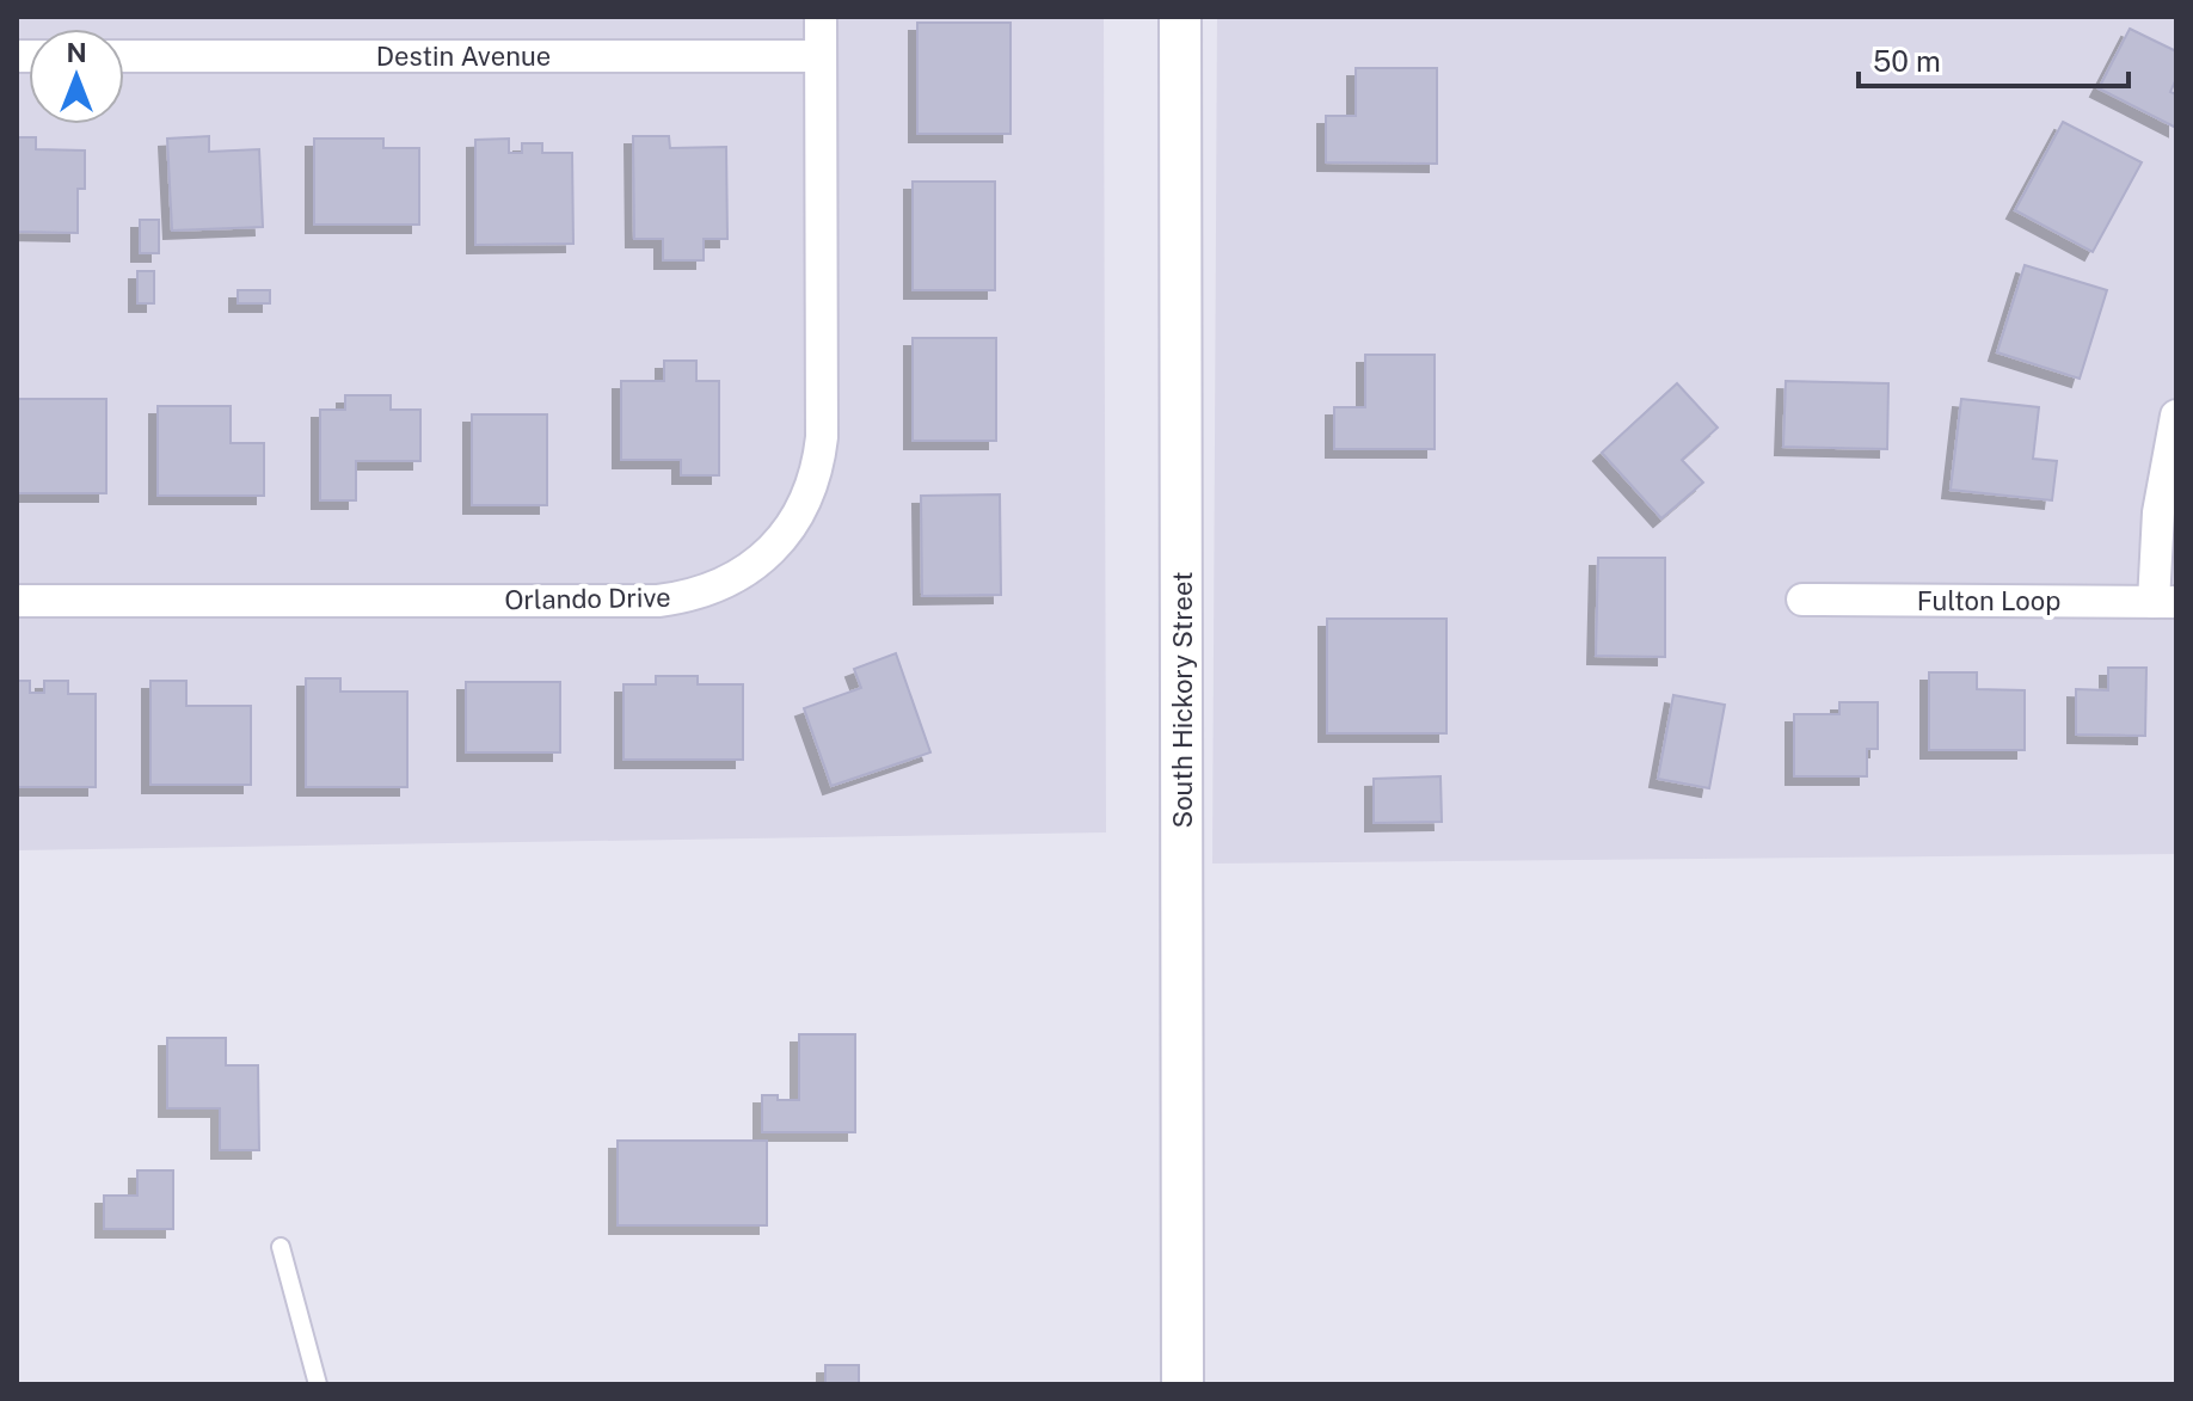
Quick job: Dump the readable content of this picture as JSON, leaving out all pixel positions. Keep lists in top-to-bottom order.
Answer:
{
  "streets": {
    "street": [
      "Destin Avenue",
      "Orlando Drive",
      "Fulton Loop",
      "South Hickory Street"
    ]
  },
  "crossings": [
    ["Destin Avenue", "Orlando Drive"]
  ],
  "scale_bar": "50 m",
  "north": "top"
}
